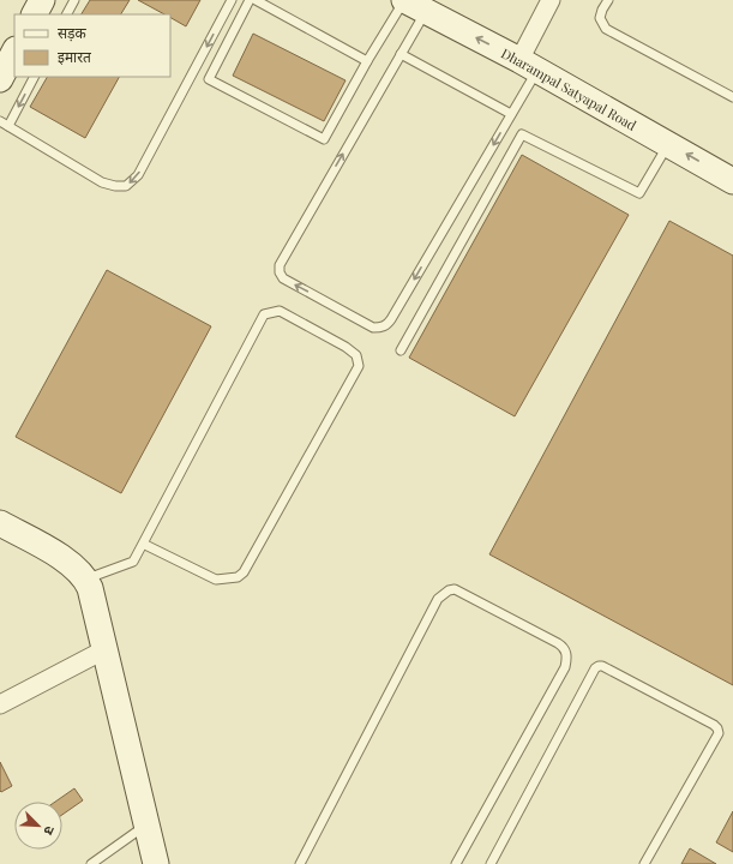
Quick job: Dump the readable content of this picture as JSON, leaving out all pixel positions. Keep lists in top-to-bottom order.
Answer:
{
  "streets": {
    "street": ["Dharampal Satyapal Road"]
  },
  "legend": ["सड़क", "इमारत"],
  "north": "bottom right"
}
